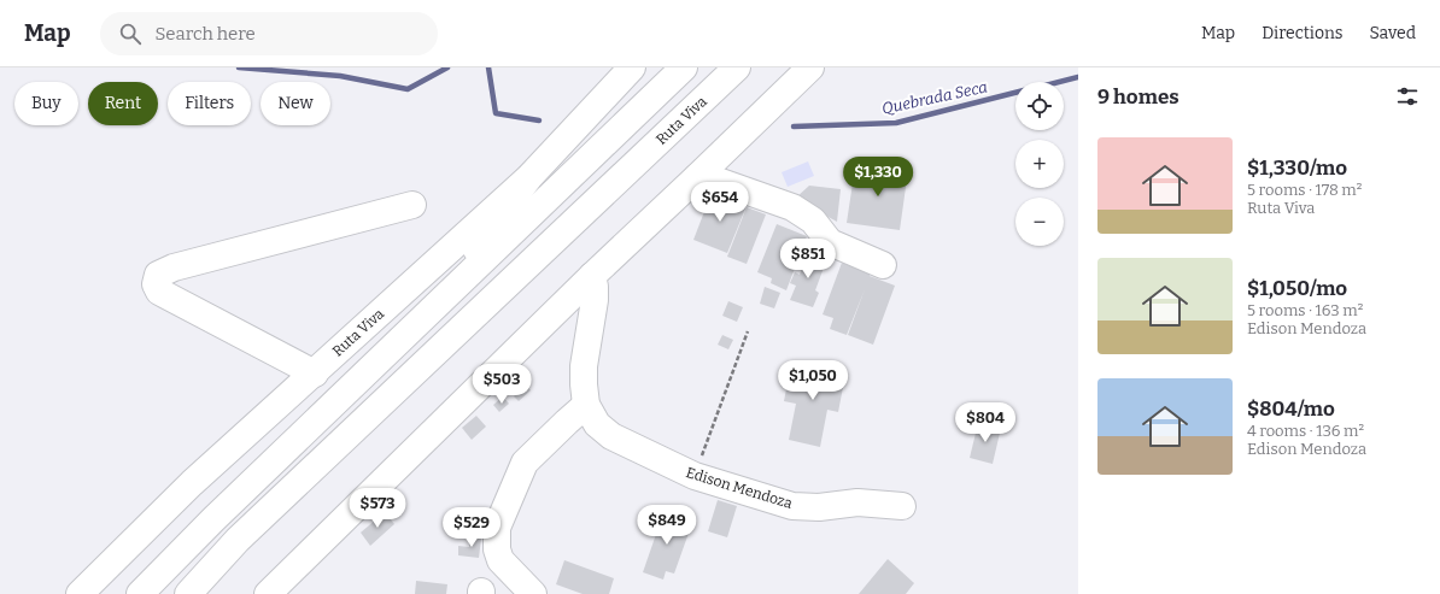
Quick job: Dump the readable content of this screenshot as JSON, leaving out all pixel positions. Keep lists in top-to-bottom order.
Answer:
{
  "streets": {
    "main road": ["Ruta Viva", "Edison Mendoza"]
  },
  "water": ["Quebrada Seca"],
  "page": {
    "header": "Map",
    "search": "Search here",
    "nav": ["Map", "Directions", "Saved"],
    "heading": "9 homes",
    "map_buttons": ["+", "−"],
    "chip": [
      "Buy",
      "Rent",
      "Filters",
      "New"
    ],
    "list": [
      {
        "name": "$1,330/mo",
        "note": "5 rooms · 178 m² · Ruta Viva"
      },
      {
        "name": "$1,050/mo",
        "note": "5 rooms · 163 m² · Edison Mendoza"
      },
      {
        "name": "$804/mo",
        "note": "4 rooms · 136 m² · Edison Mendoza"
      }
    ],
    "price": [
      "$1,330",
      "$654",
      "$851",
      "$1,050",
      "$503",
      "$804",
      "$573",
      "$849",
      "$529"
    ]
  }
}
